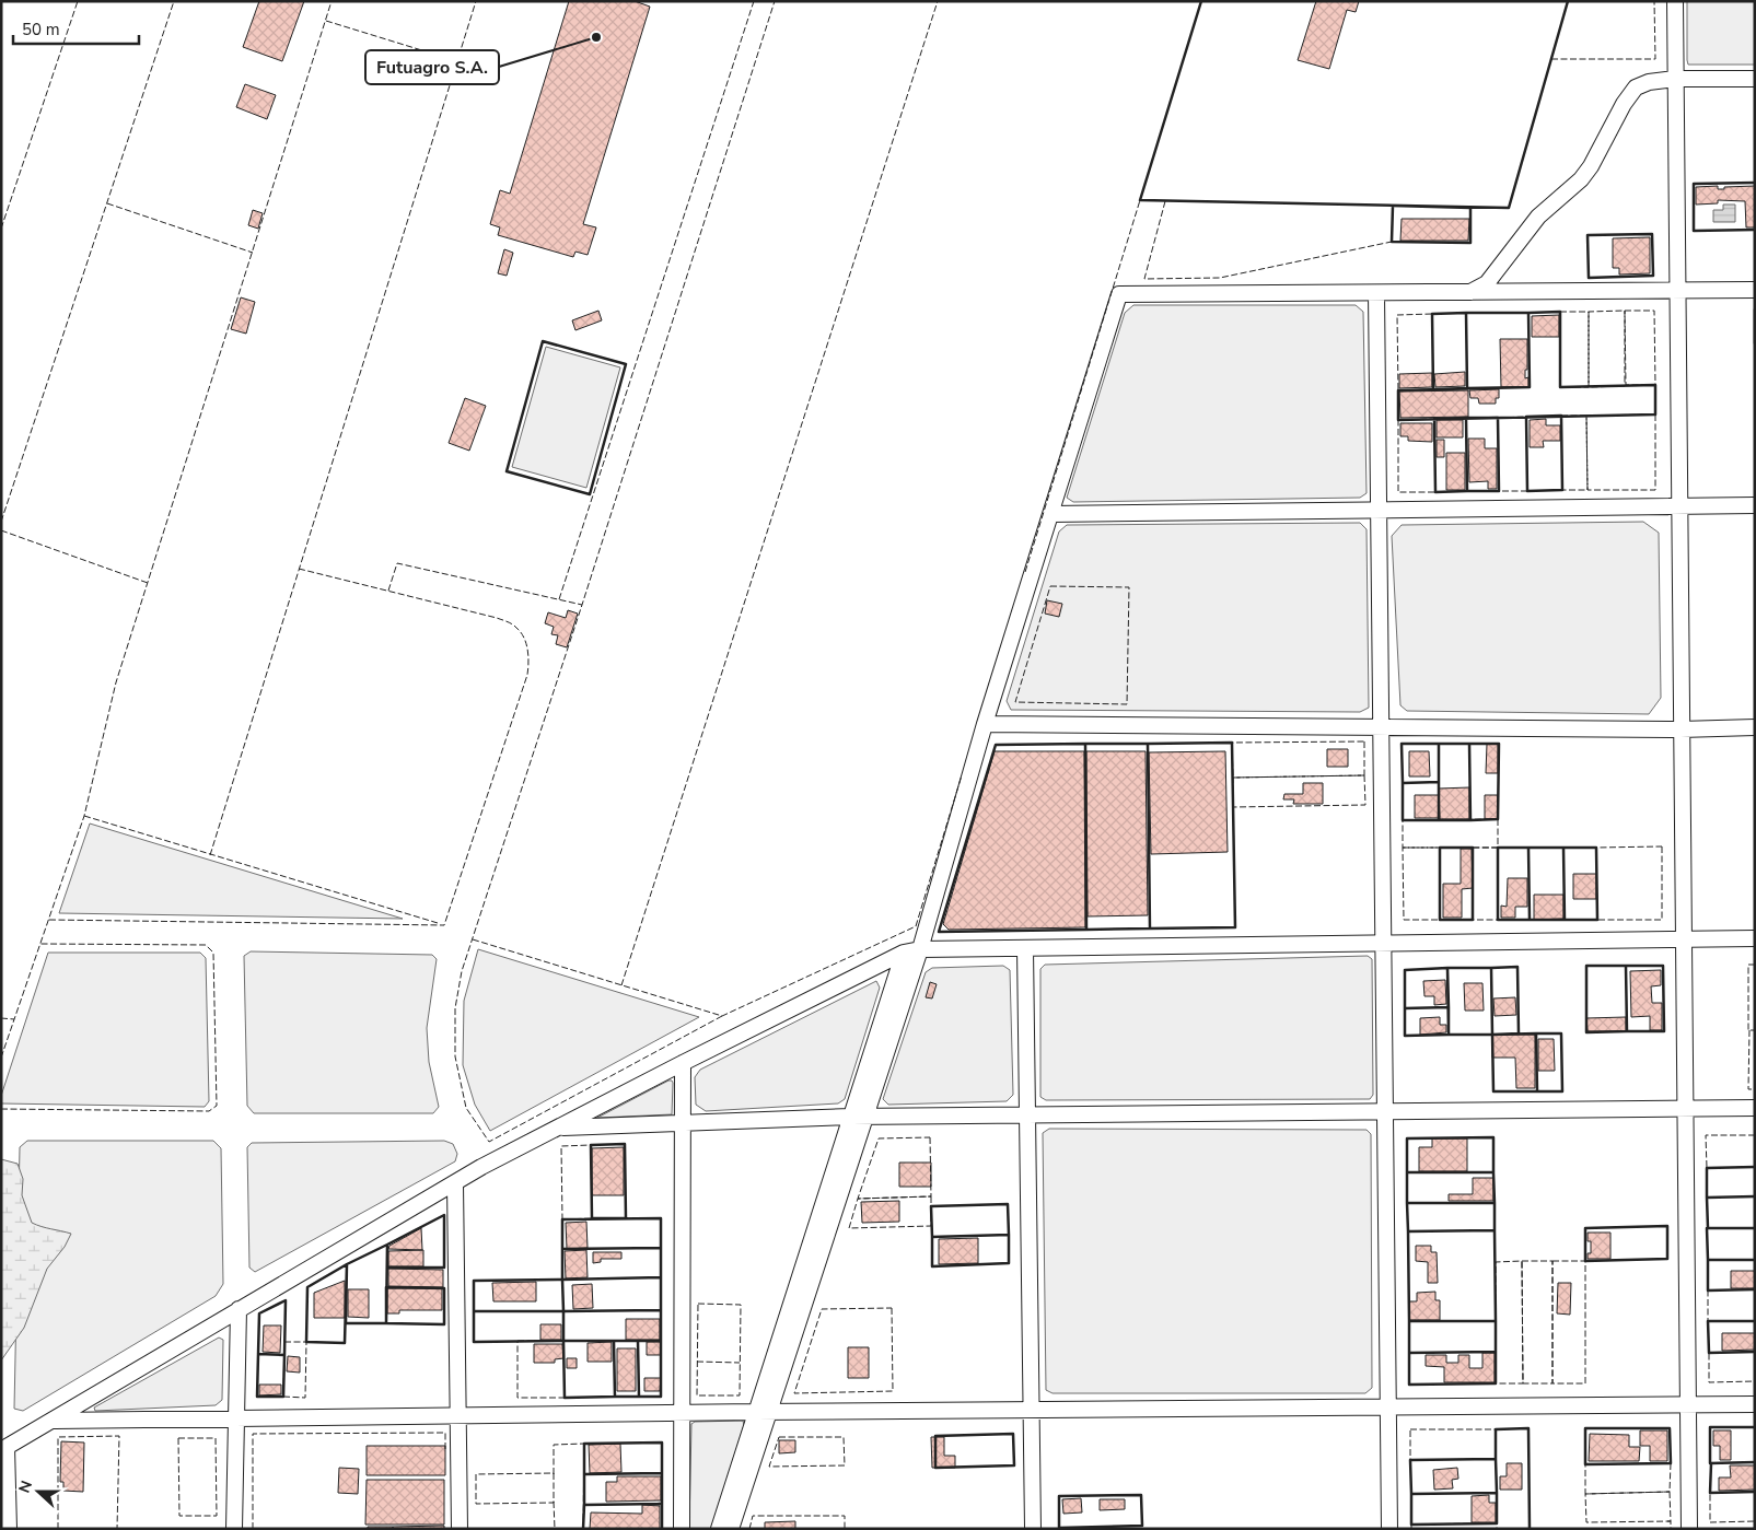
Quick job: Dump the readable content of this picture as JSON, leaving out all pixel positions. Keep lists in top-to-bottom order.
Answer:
{
  "places": ["Futuagro S.A."],
  "scale_bar": "50 m",
  "north": "left"
}
